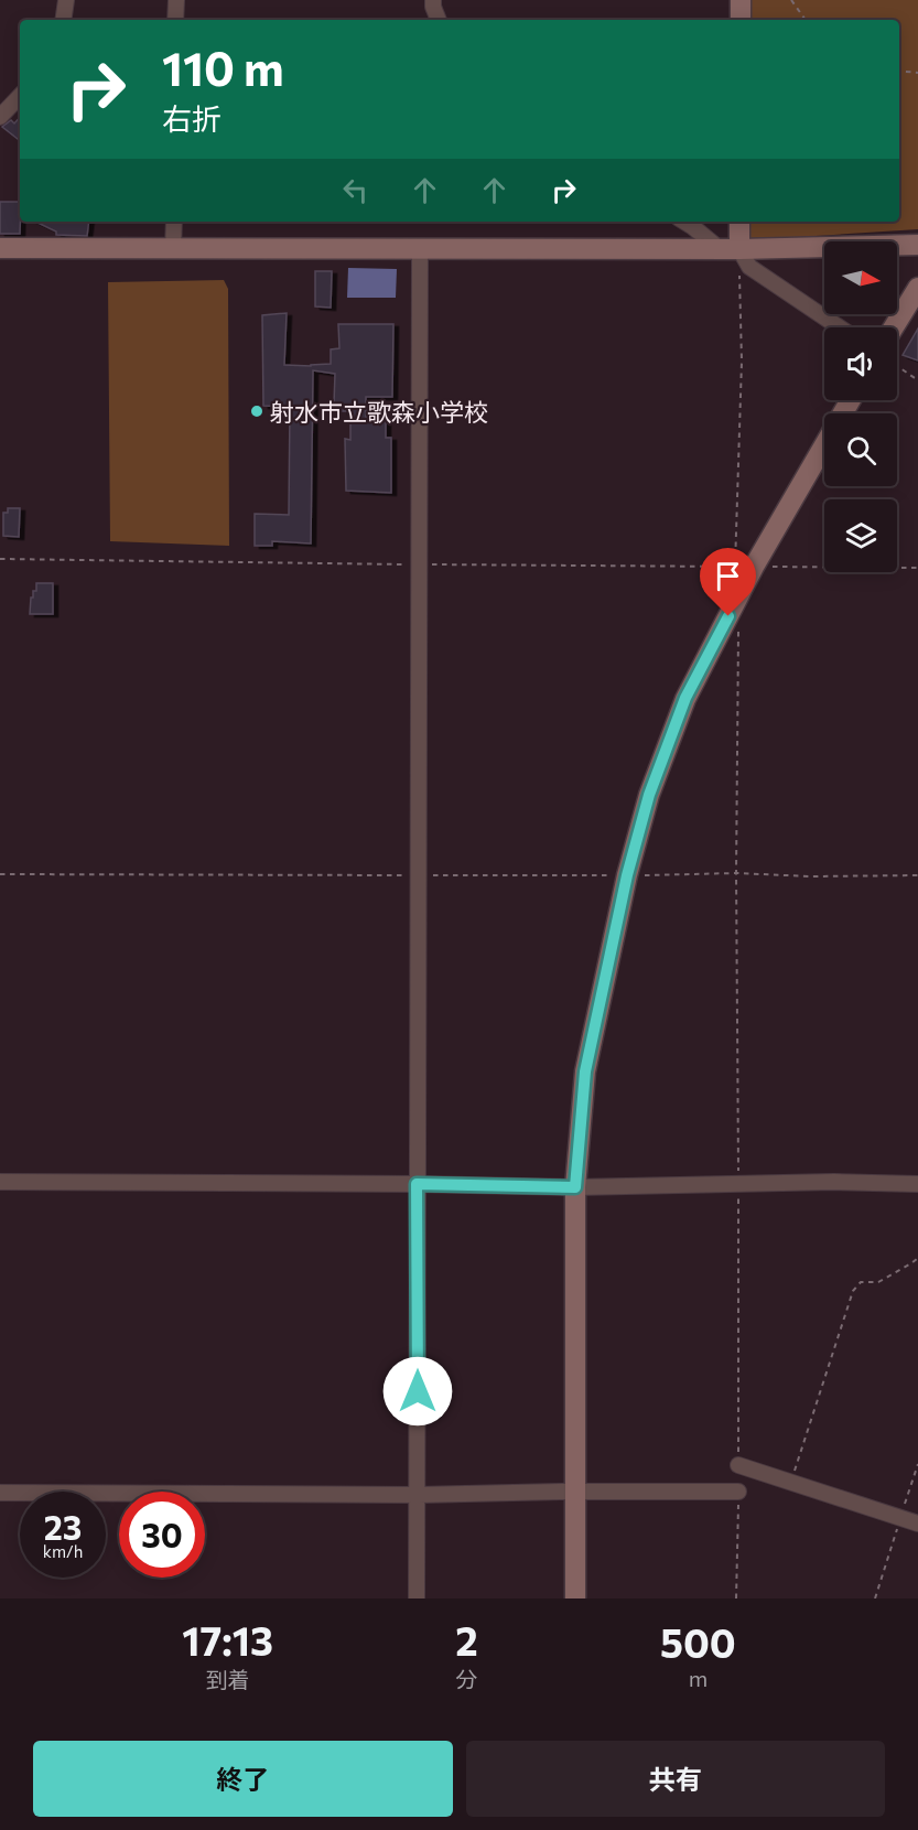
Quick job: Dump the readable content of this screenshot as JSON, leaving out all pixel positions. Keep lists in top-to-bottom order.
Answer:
{
  "places": ["射水市立歌森小学校"],
  "north": "right",
  "page": {
    "turn": ["110 m", "右折"],
    "speed": "23 km/h",
    "limit": "30",
    "eta": [
      "17:13",
      "到着",
      "2",
      "分",
      "500",
      "m"
    ],
    "buttons": ["終了", "共有"]
  }
}
